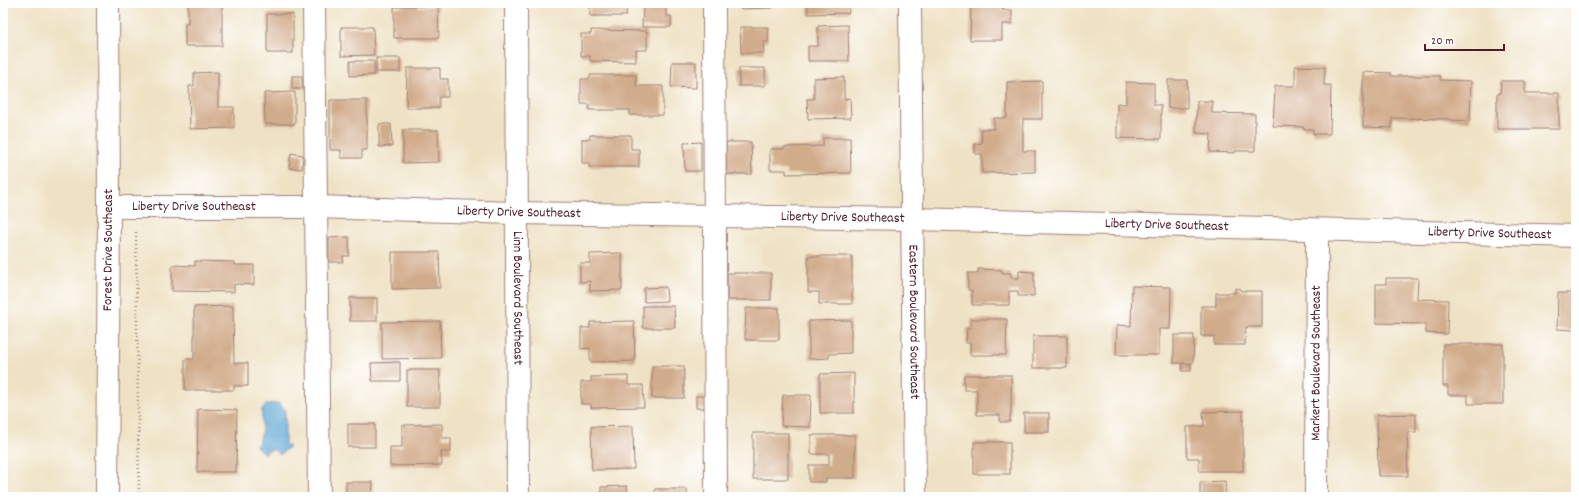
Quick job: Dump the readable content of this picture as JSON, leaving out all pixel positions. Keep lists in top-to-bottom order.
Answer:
{
  "streets": {
    "street": [
      "Liberty Drive Southeast",
      "Forest Drive Southeast",
      "Linn Boulevard Southeast",
      "Eastern Boulevard Southeast",
      "Markert Boulevard Southeast"
    ]
  },
  "crossings": [
    ["Liberty Drive Southeast", "Forest Drive Southeast"],
    ["Liberty Drive Southeast", "Linn Boulevard Southeast"],
    ["Liberty Drive Southeast", "Eastern Boulevard Southeast"],
    ["Liberty Drive Southeast", "Markert Boulevard Southeast"]
  ],
  "scale_bar": "20 m"
}
